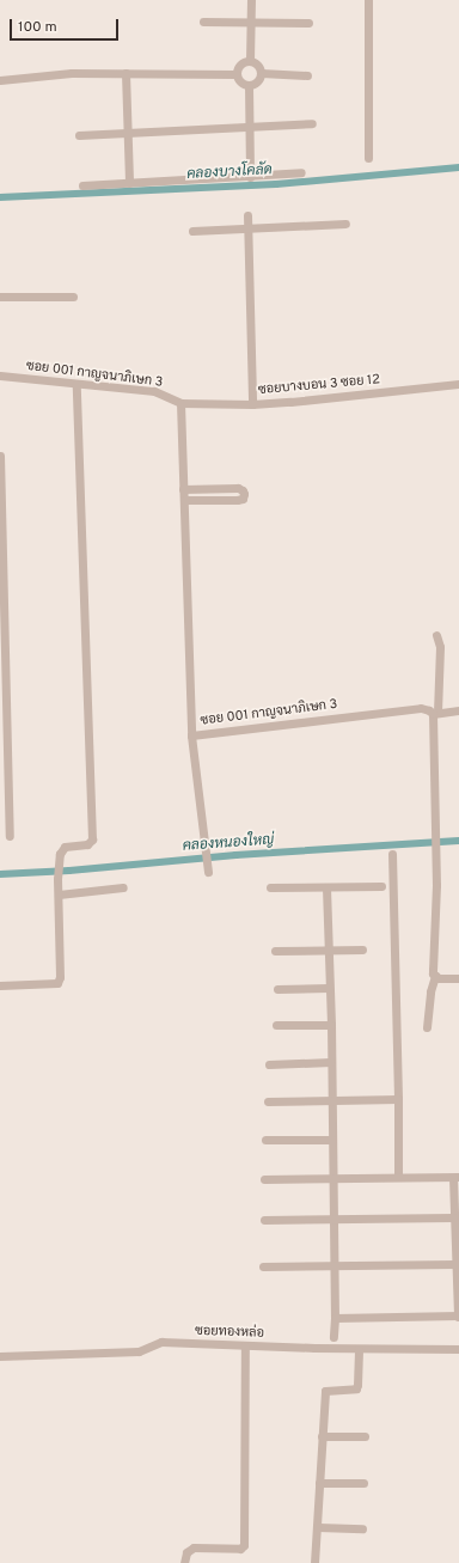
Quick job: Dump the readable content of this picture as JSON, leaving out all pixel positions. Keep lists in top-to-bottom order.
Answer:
{
  "streets": {
    "street": ["ซอย 001 กาญจนาภิเษก 3", "ซอยบางบอน 3 ซอย 12", "ซอยทองหล่อ"]
  },
  "crossings": [
    ["ซอย 001 กาญจนาภิเษก 3", "ซอยบางบอน 3 ซอย 12"]
  ],
  "water": ["คลองบางโคลัด", "คลองหนองใหญ่"],
  "scale_bar": "100 m"
}
